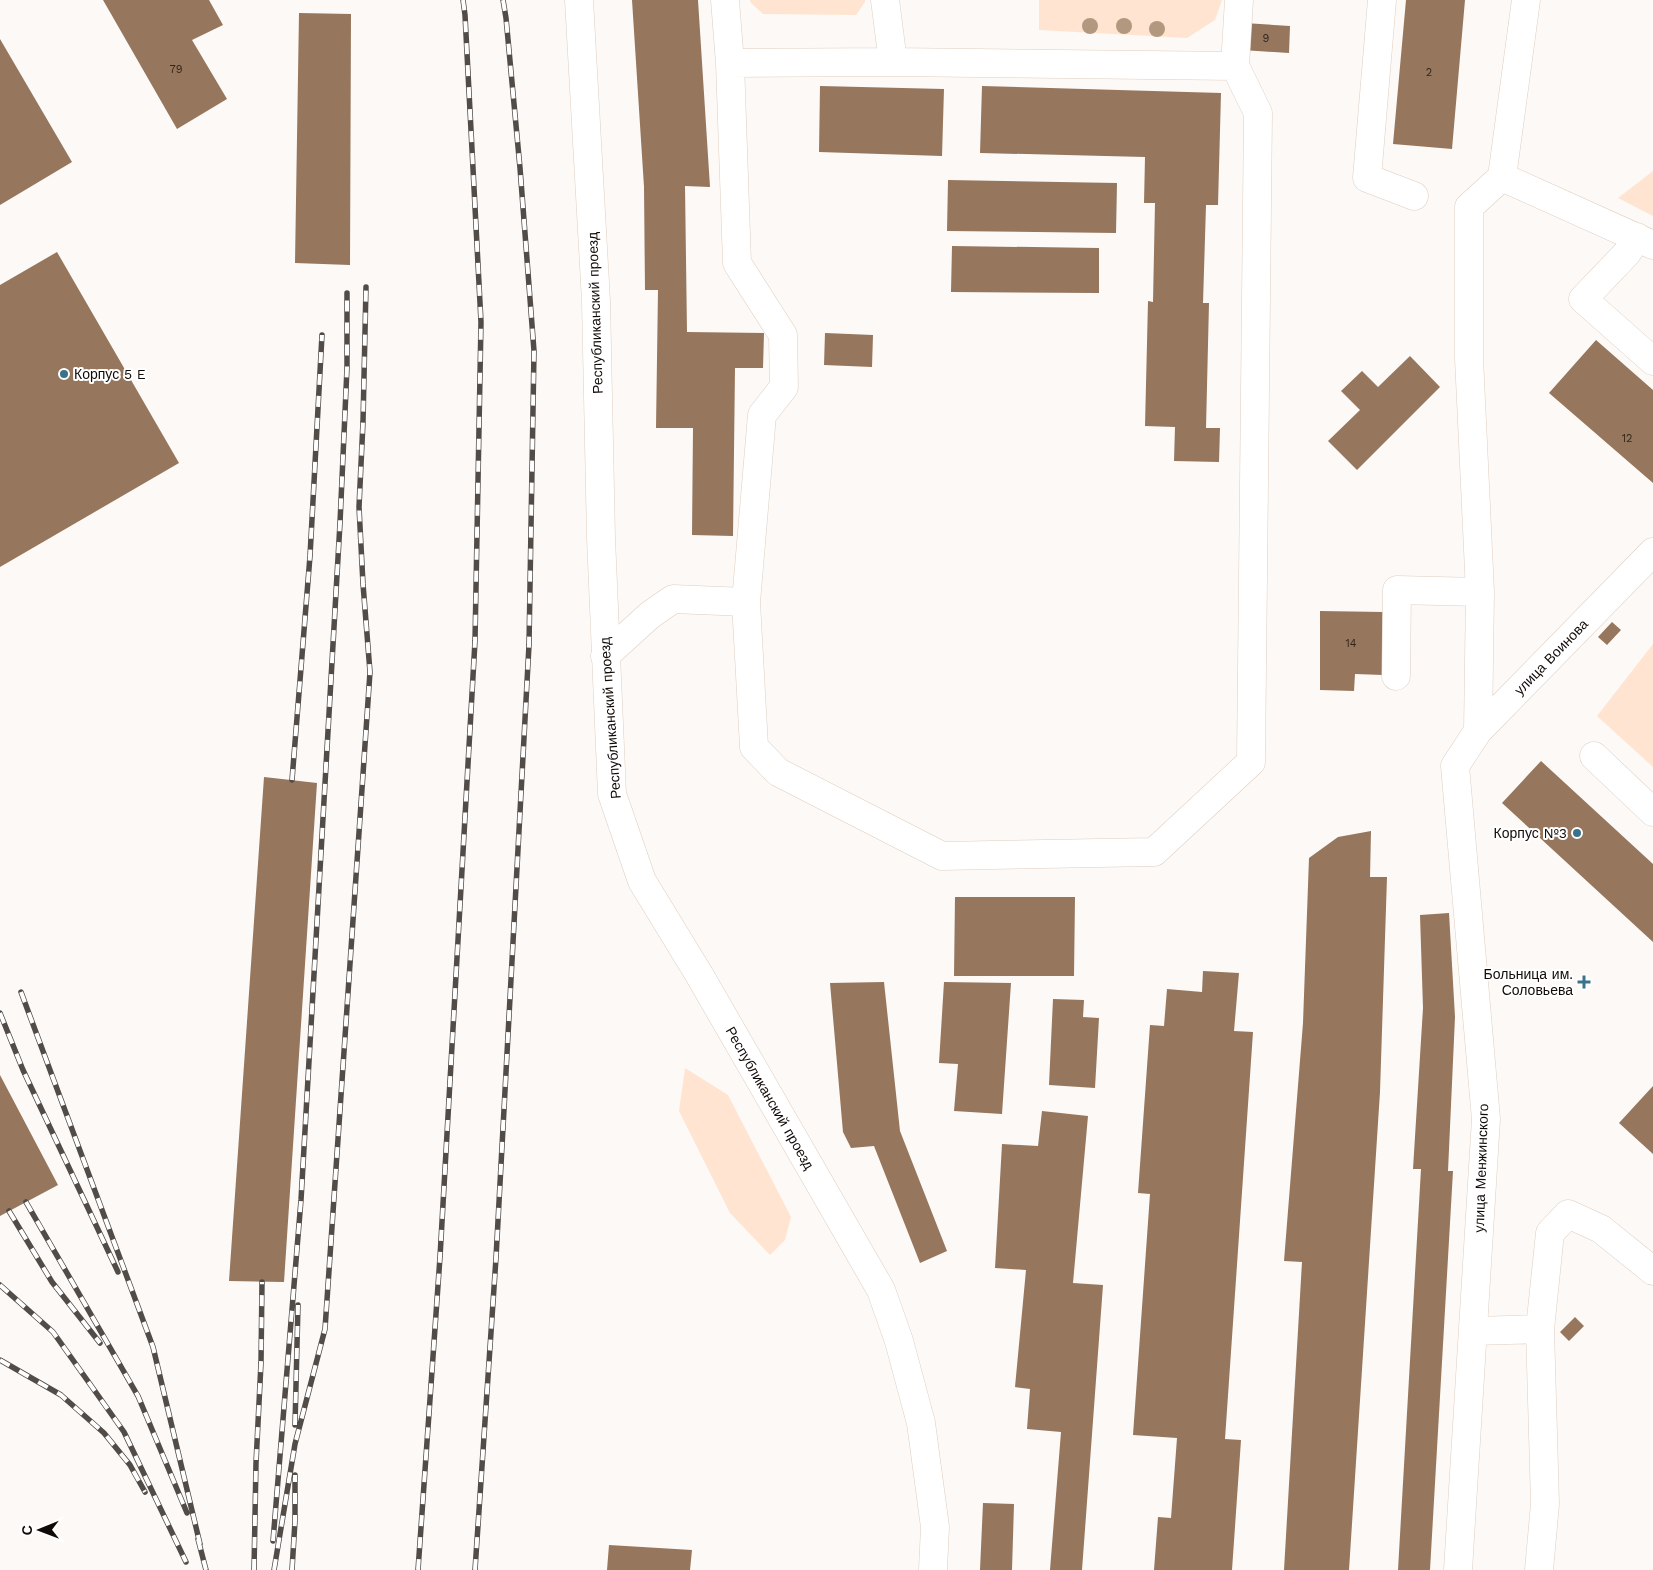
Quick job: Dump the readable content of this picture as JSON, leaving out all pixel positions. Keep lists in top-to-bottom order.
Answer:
{
  "streets": {
    "main road": ["Республиканский проезд", "улица Воинова", "улица Менжинского"]
  },
  "crossings": [
    ["улица Воинова", "улица Менжинского"]
  ],
  "places": {
    "other": ["Корпус 5 E", "Корпус №3"],
    "health": ["Больница им. Соловьева"]
  },
  "house_numbers": [
    "9",
    "79",
    "2",
    "12",
    "14"
  ],
  "north": "left"
}
